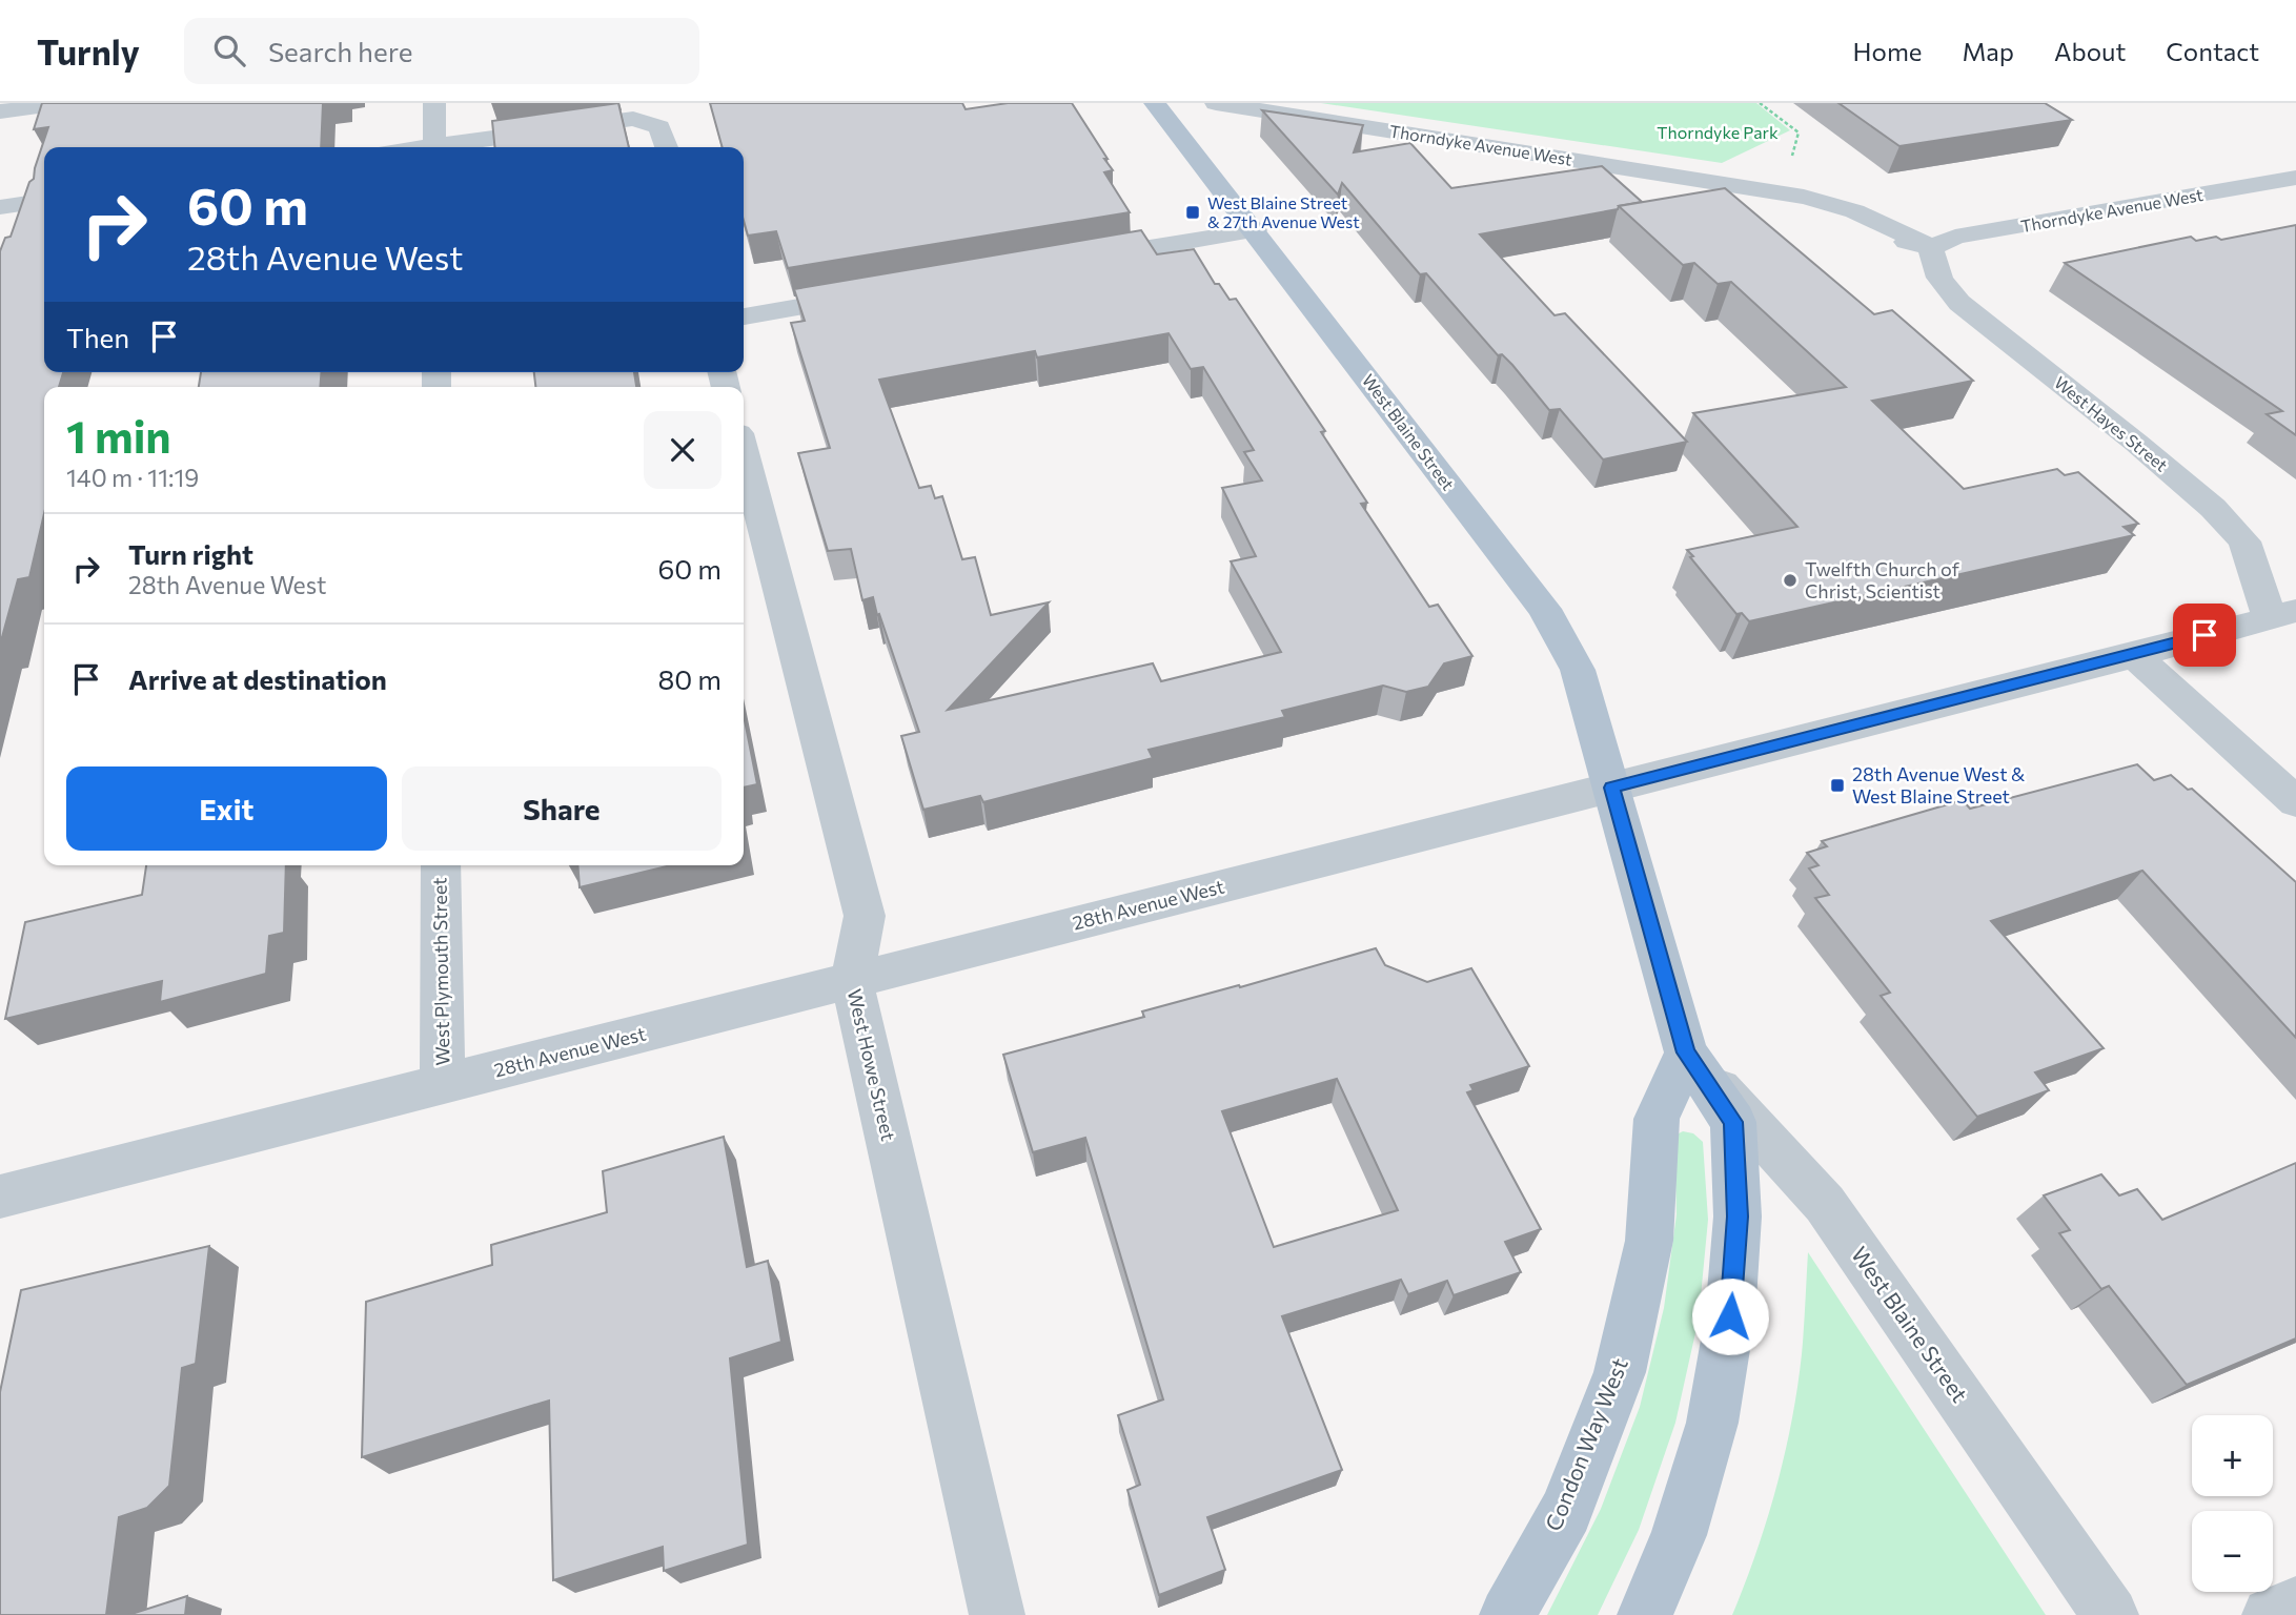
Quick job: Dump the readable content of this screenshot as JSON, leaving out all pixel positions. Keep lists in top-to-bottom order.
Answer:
{
  "streets": {
    "main road": ["West Blaine Street", "Condon Way West"],
    "street": [
      "Thorndyke Avenue West",
      "West Hayes Street",
      "28th Avenue West",
      "West Plymouth Street",
      "West Howe Street"
    ]
  },
  "crossings": [
    ["Thorndyke Avenue West", "West Hayes Street"],
    ["West Hayes Street", "28th Avenue West"],
    ["West Blaine Street", "28th Avenue West"],
    ["West Blaine Street", "Condon Way West"],
    ["28th Avenue West", "West Plymouth Street"],
    ["28th Avenue West", "West Howe Street"]
  ],
  "parks": ["Thorndyke Park"],
  "places": {
    "transit": ["West Blaine Street & 27th Avenue West", "28th Avenue West & West Blaine Street"],
    "other": ["Twelfth Church of Christ, Scientist"]
  },
  "page": {
    "header": "Turnly",
    "search": "Search here",
    "nav": [
      "Home",
      "Map",
      "About",
      "Contact"
    ],
    "turn": ["60 m", "28th Avenue West"],
    "then": "Then",
    "heading": ["1 min", "140 m · 11:19"],
    "list": [
      {
        "name": "Turn right",
        "note": "28th Avenue West",
        "value": "60 m"
      },
      {
        "name": "Arrive at destination",
        "value": "80 m"
      }
    ],
    "buttons": ["Exit", "Share"],
    "map_buttons": ["+", "−"]
  }
}
